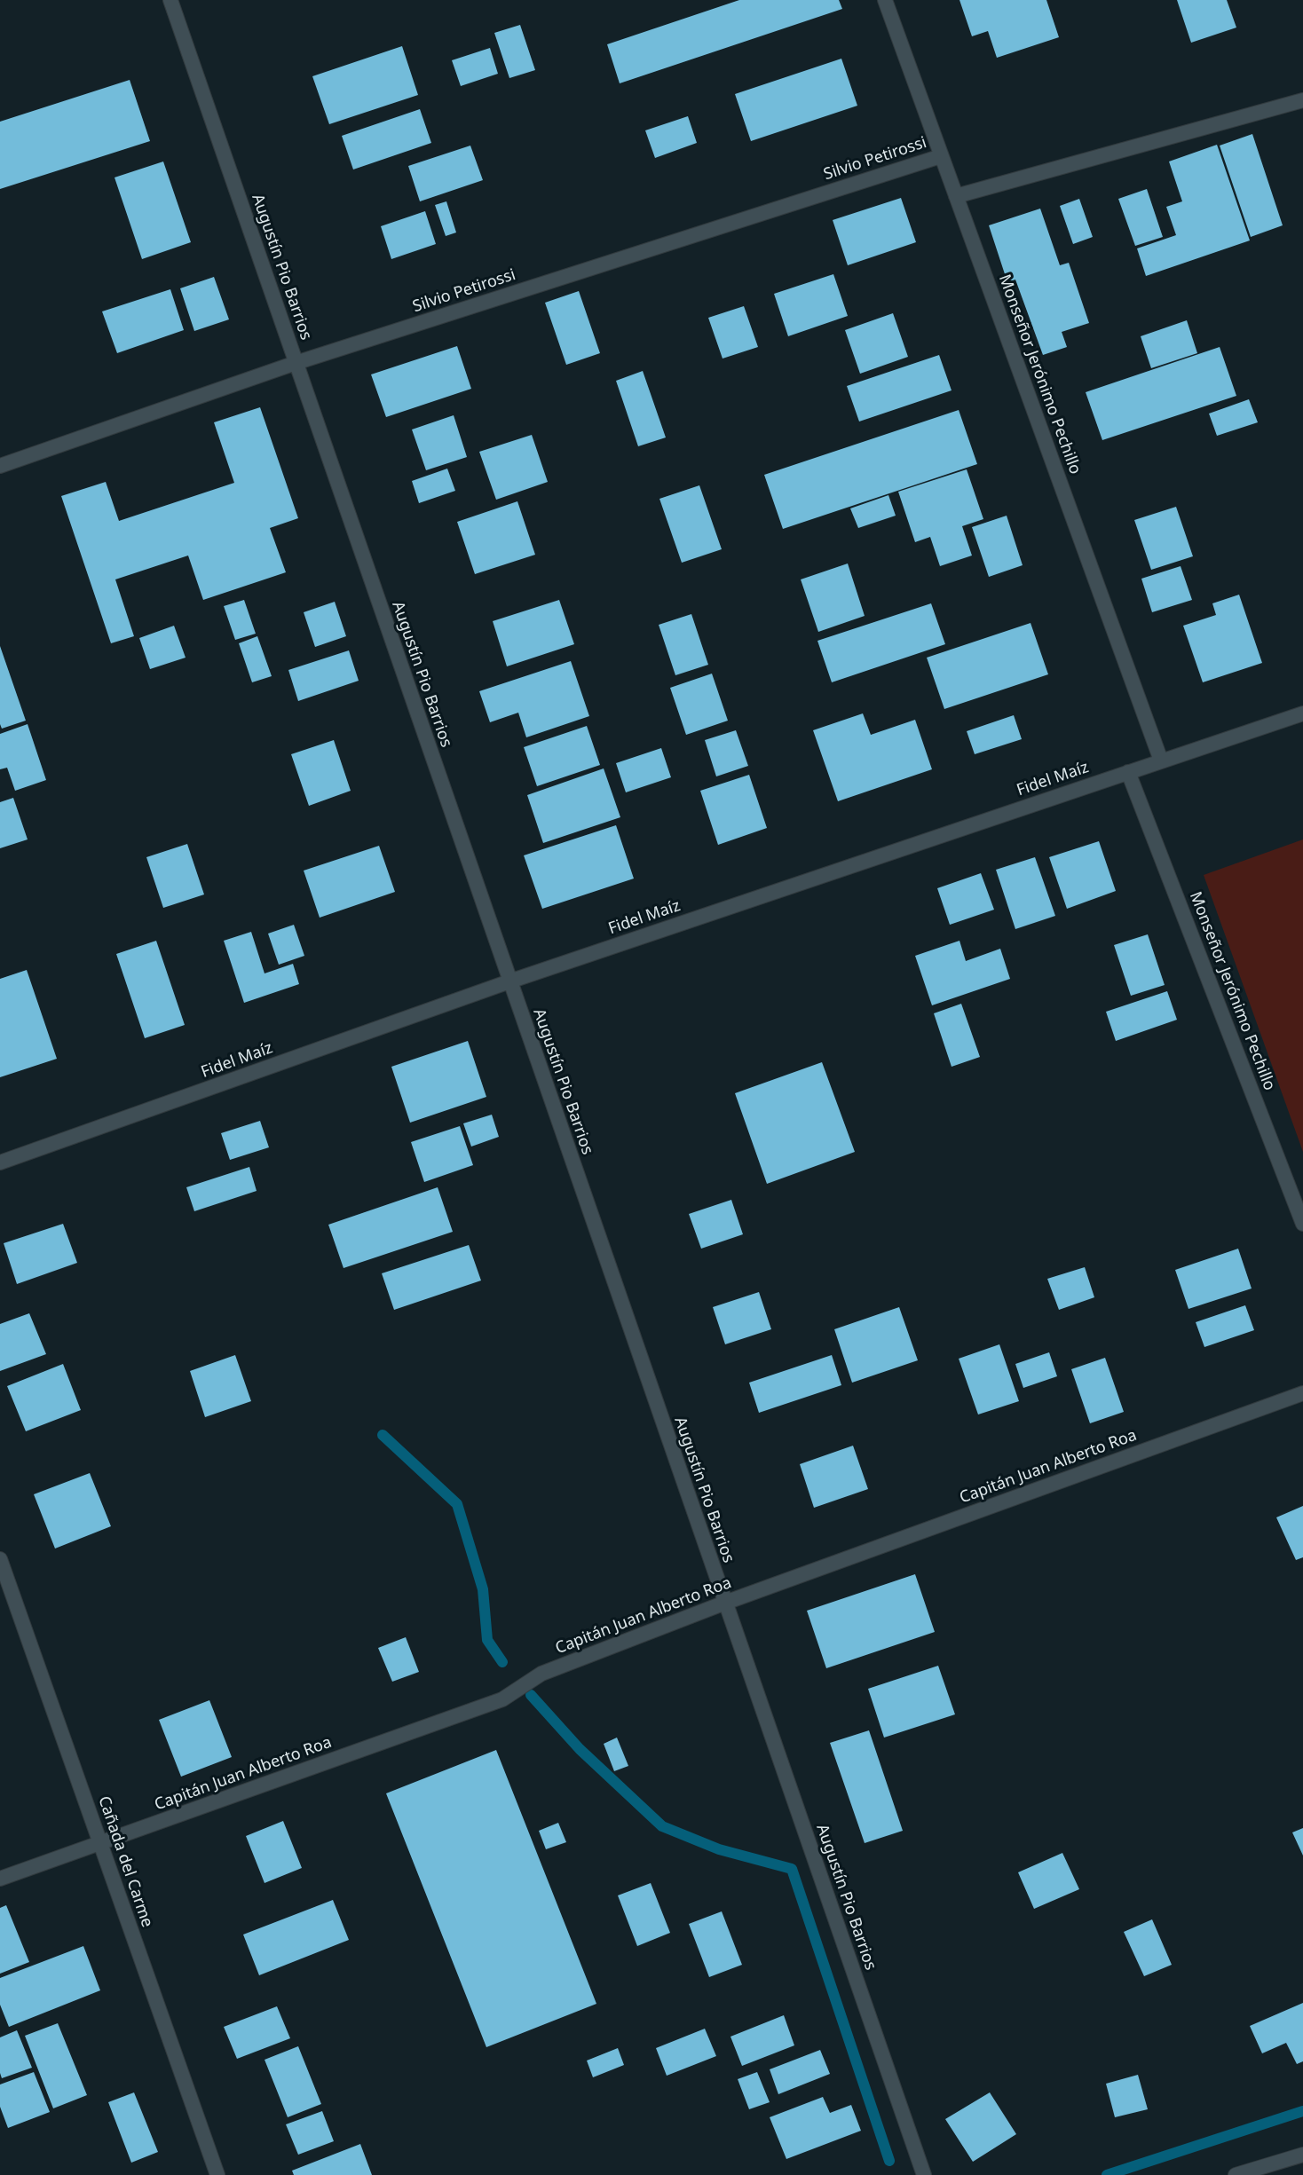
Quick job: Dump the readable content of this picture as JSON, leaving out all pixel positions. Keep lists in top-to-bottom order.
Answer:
{
  "streets": {
    "street": [
      "Silvio Petirossi",
      "Augustín Pio Barrios",
      "Monseñor Jerónimo Pechillo",
      "Fidel Maíz",
      "Capitán Juan Alberto Roa",
      "Cañada del Carme"
    ]
  },
  "crossings": [
    ["Silvio Petirossi", "Augustín Pio Barrios"],
    ["Silvio Petirossi", "Monseñor Jerónimo Pechillo"],
    ["Augustín Pio Barrios", "Fidel Maíz"],
    ["Augustín Pio Barrios", "Capitán Juan Alberto Roa"],
    ["Monseñor Jerónimo Pechillo", "Fidel Maíz"],
    ["Capitán Juan Alberto Roa", "Cañada del Carme"]
  ]
}
